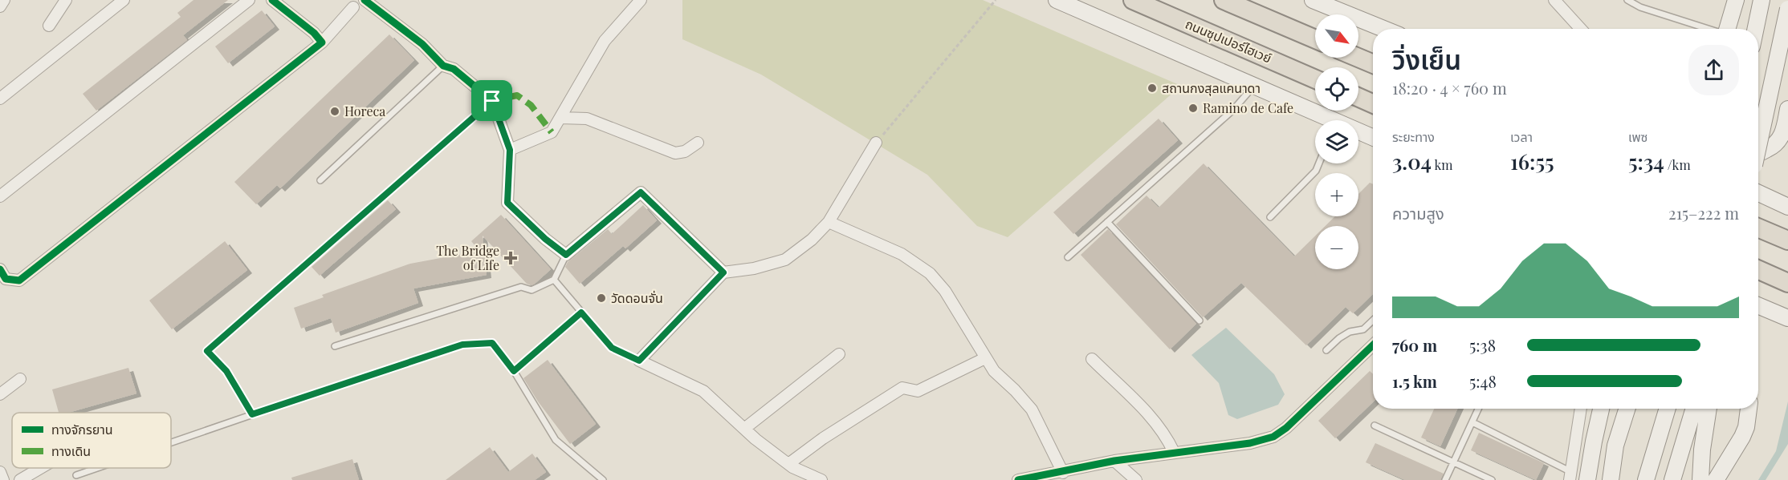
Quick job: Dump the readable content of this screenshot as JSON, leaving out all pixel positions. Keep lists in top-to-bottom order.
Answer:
{
  "streets": {
    "highway": ["ถนนซุปเปอร์ไฮเวย์"]
  },
  "places": {
    "other": [
      "สถานกงสุลแคนาดา",
      "Ramino de Cafe",
      "Horeca",
      "วัดดอนจั่น"
    ],
    "health": ["The Bridge of Life"]
  },
  "legend": ["ทางจักรยาน", "ทางเดิน"],
  "north": "bottom right",
  "page": {
    "map_buttons": ["+", "−"],
    "heading": ["วิ่งเย็น", "18:20 · 4 × 760 m"],
    "stats": [
      ["ระยะทาง", "3.04 km"],
      ["เวลา", "16:55"],
      ["เพซ", "5:34 /km"]
    ],
    "chart": ["ความสูง", "215–222 m"],
    "list": [
      {
        "name": "760 m",
        "note": "5:38"
      },
      {
        "name": "1.5 km",
        "note": "5:48"
      }
    ]
  }
}
